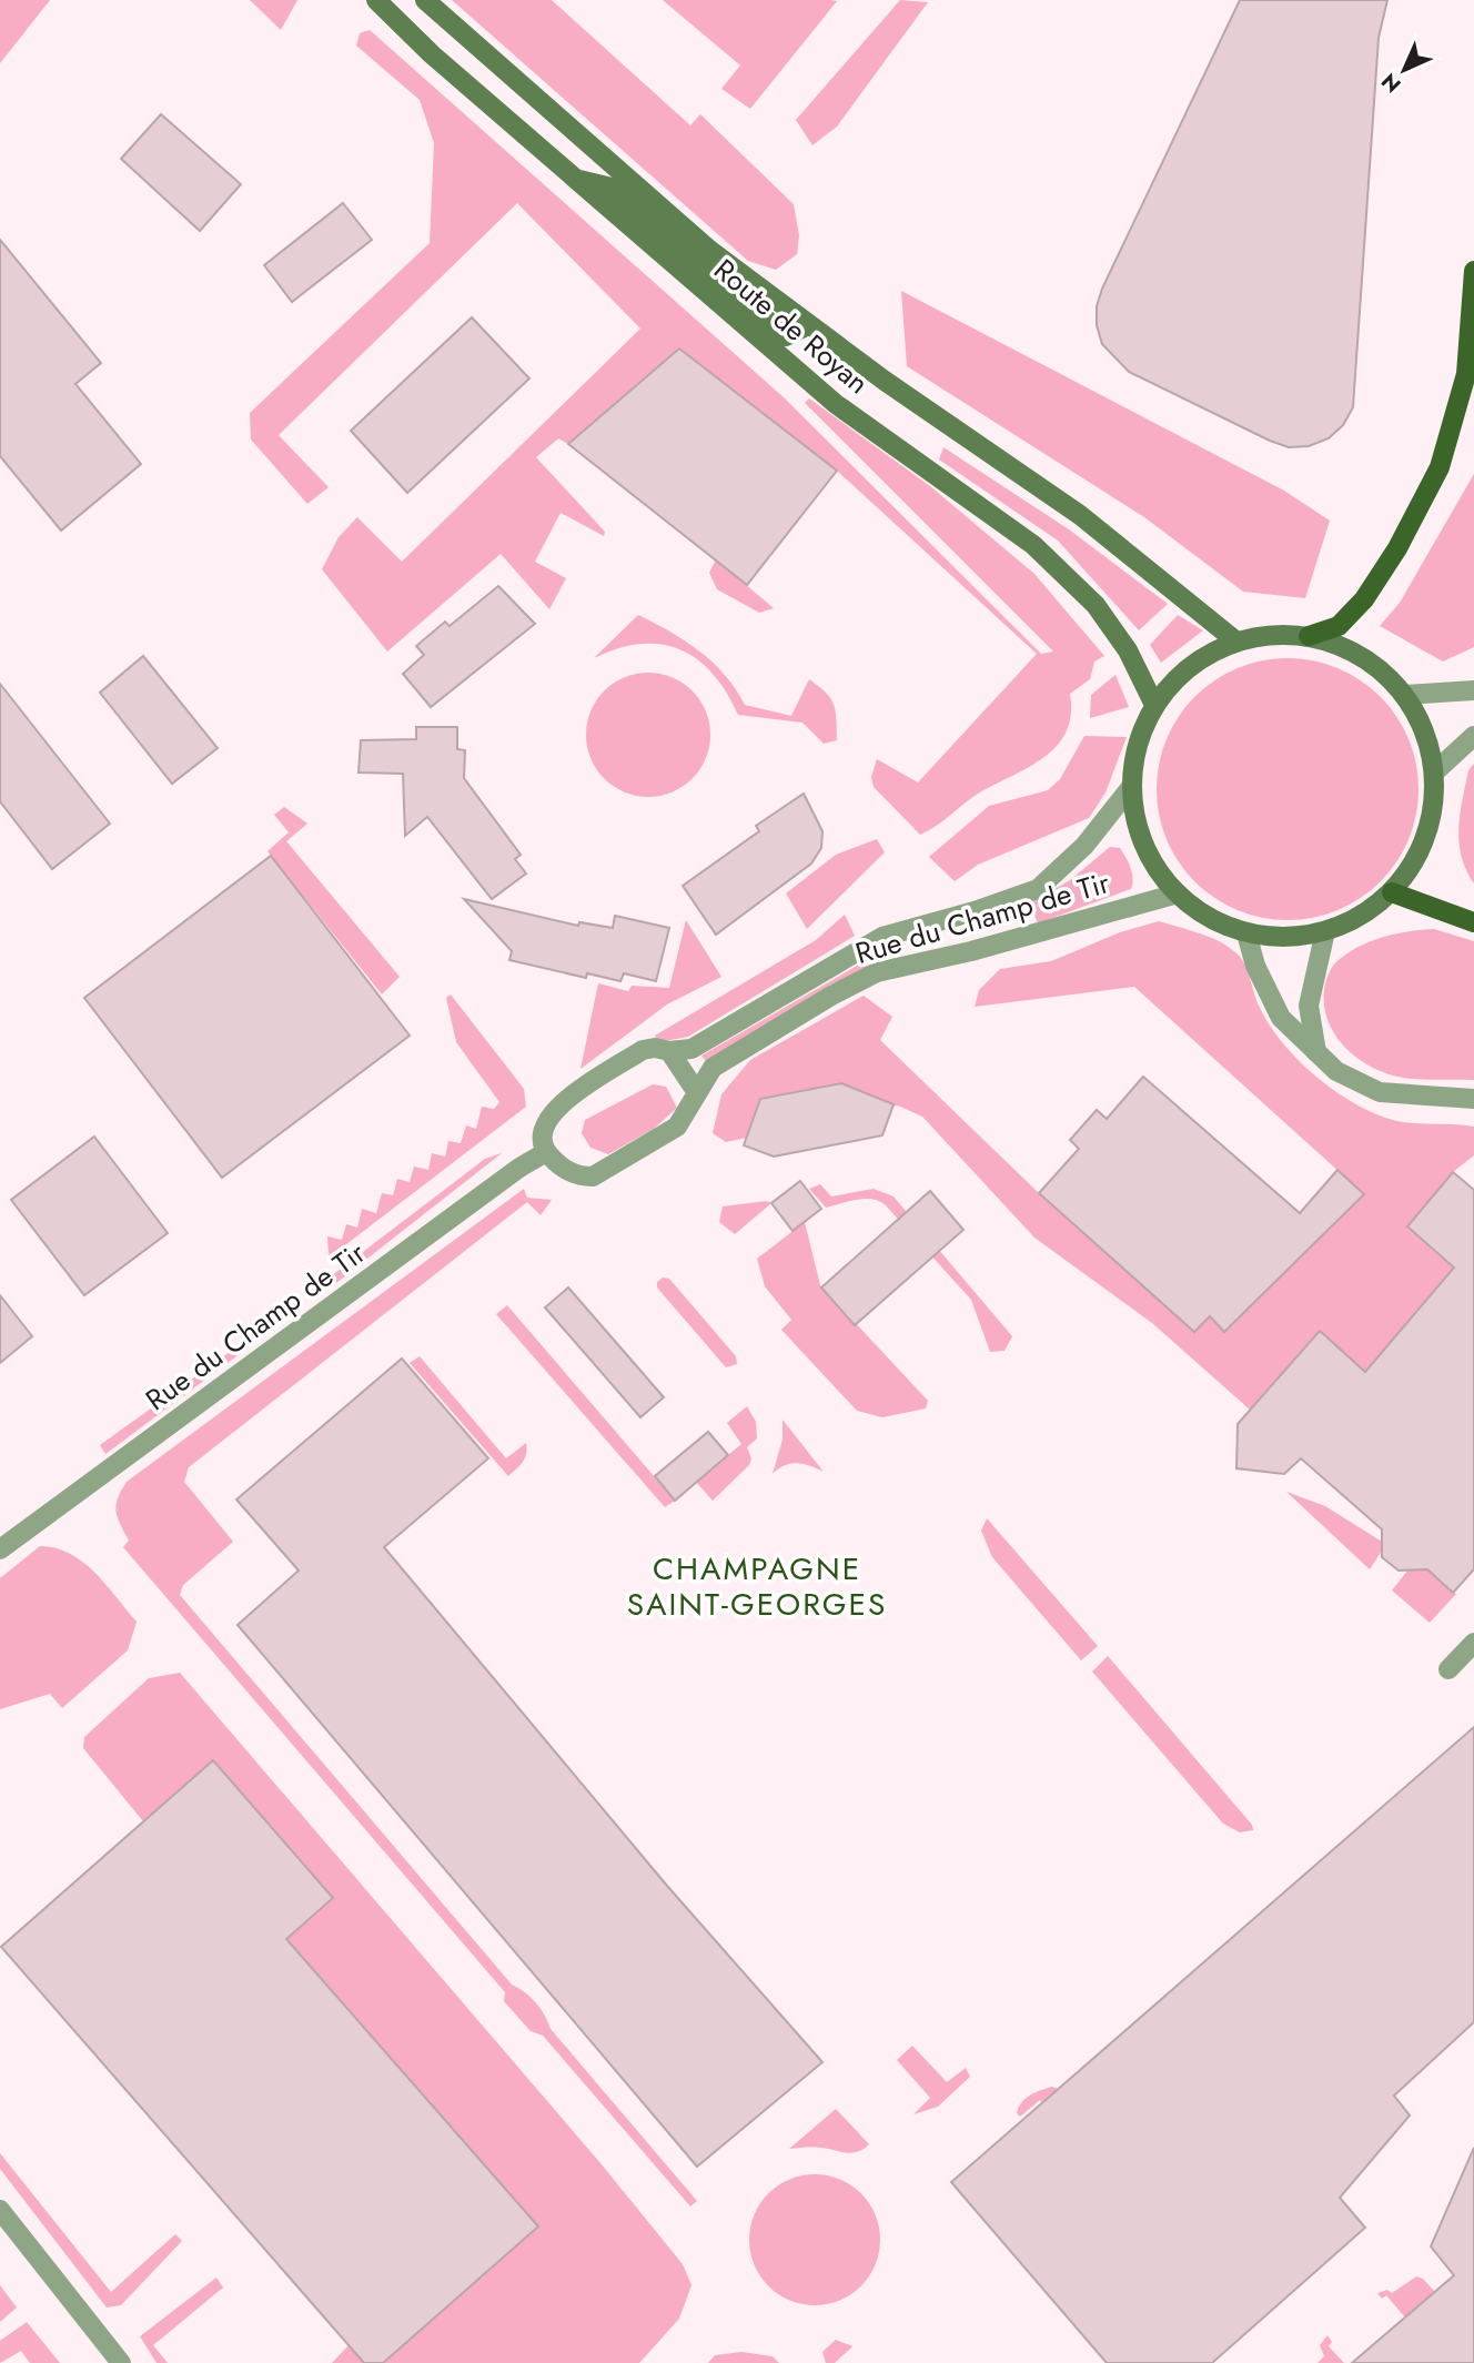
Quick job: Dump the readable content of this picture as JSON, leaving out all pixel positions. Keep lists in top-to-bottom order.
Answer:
{
  "streets": {
    "main road": ["Route de Royan"],
    "street": ["Rue du Champ de Tir"]
  },
  "districts": ["CHAMPAGNE SAINT-GEORGES"],
  "north": "bottom left"
}
